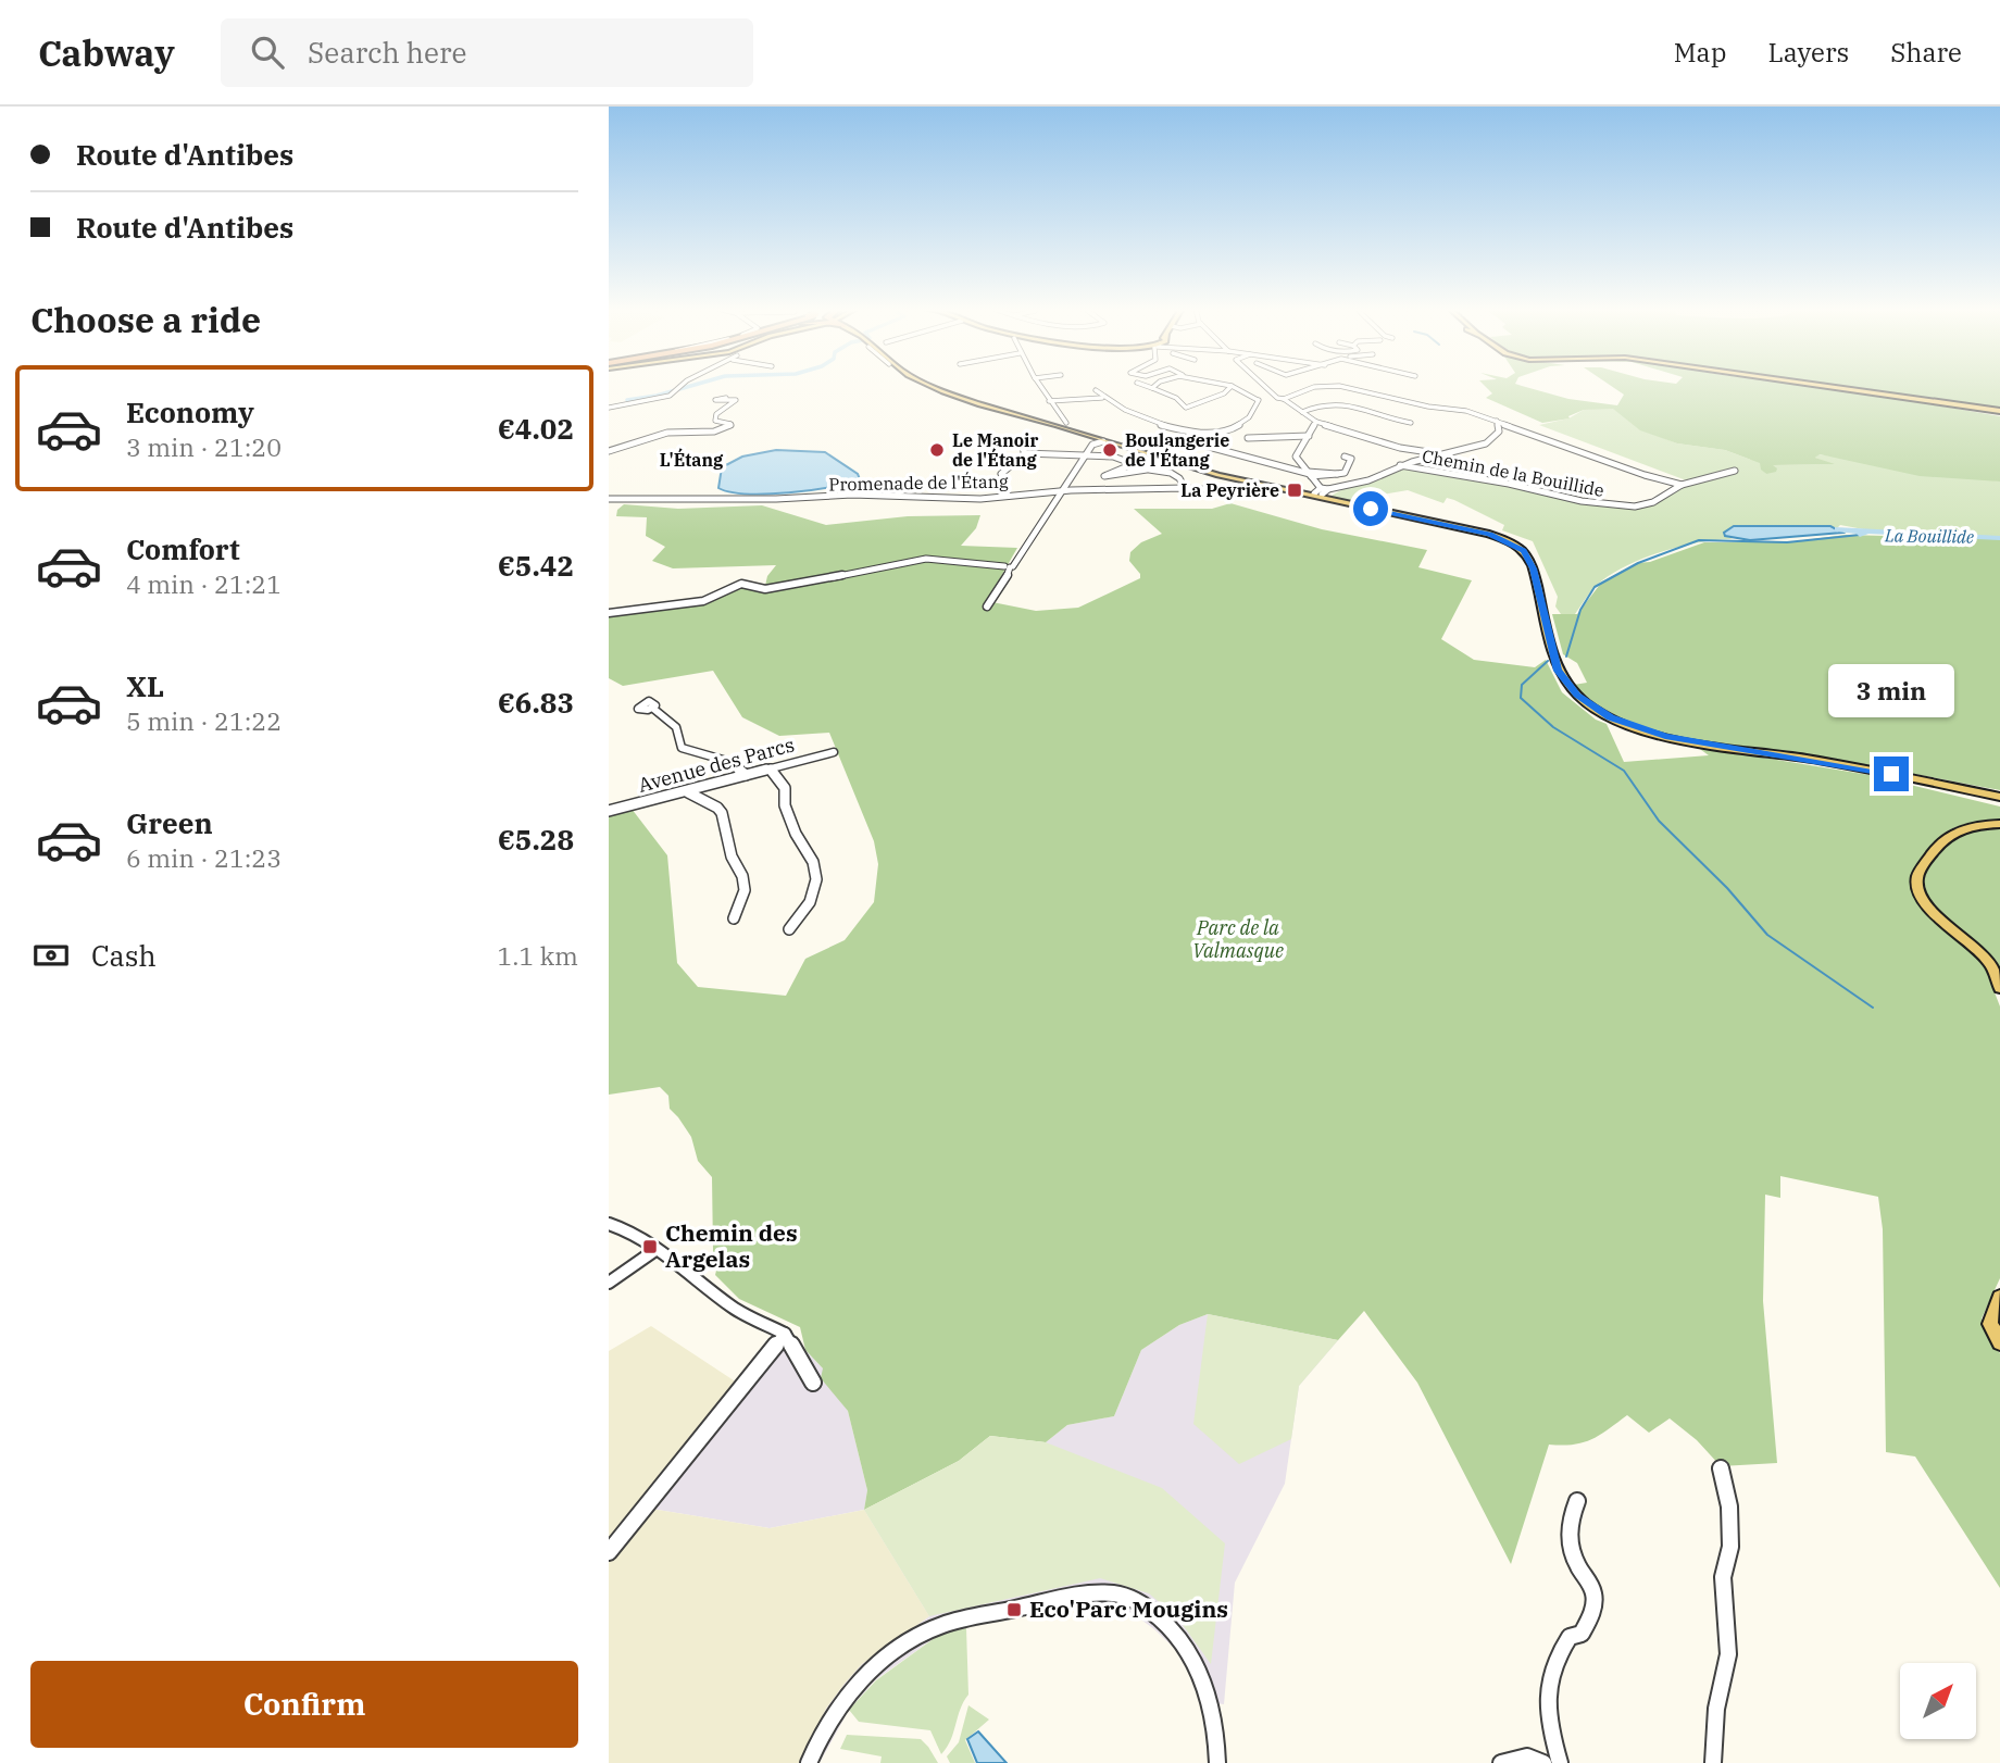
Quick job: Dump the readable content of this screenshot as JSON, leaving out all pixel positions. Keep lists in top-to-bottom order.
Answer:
{
  "streets": {
    "street": ["Chemin de la Bouillide", "Promenade de l'Étang", "Avenue des Parcs"]
  },
  "districts": ["L'Étang"],
  "water": ["La Bouillide"],
  "parks": ["Parc de la Valmasque"],
  "places": {
    "other": ["Le Manoir de l'Étang", "Boulangerie de l'Étang"],
    "transit": ["La Peyrière", "Chemin des Argelas", "Eco'Parc Mougins"]
  },
  "north": "top right",
  "page": {
    "header": "Cabway",
    "search": "Search here",
    "nav": ["Map", "Layers", "Share"],
    "banner": ["Route d'Antibes", "Route d'Antibes"],
    "heading": "Choose a ride",
    "list": [
      {
        "name": "Economy",
        "note": "3 min · 21:20",
        "value": "€4.02"
      },
      {
        "name": "Comfort",
        "note": "4 min · 21:21",
        "value": "€5.42"
      },
      {
        "name": "XL",
        "note": "5 min · 21:22",
        "value": "€6.83"
      },
      {
        "name": "Green",
        "note": "6 min · 21:23",
        "value": "€5.28"
      }
    ],
    "bubble": "3 min",
    "pay": ["Cash", "1.1 km"],
    "buttons": "Confirm"
  }
}
